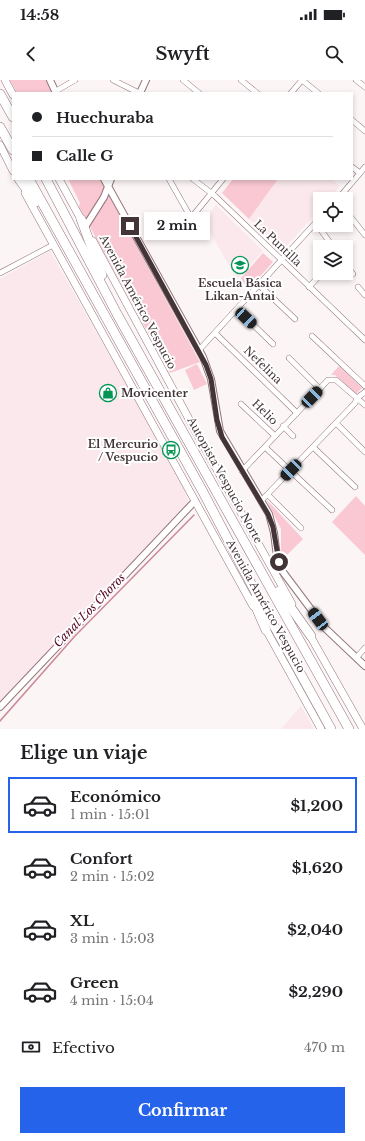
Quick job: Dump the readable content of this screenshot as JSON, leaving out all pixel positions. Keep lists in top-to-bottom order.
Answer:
{
  "streets": {
    "highway": ["Autopista Vespucio Norte"],
    "main road": ["Avenida Américo Vespucio"],
    "street": ["La Puntilla", "Nefelina", "Helio"]
  },
  "water": ["Canal Los Choros"],
  "places": {
    "school or university": ["Escuela Básica Likan-Antai"],
    "shop": ["Movicenter"],
    "bus stop": ["El Mercurio / Vespucio"]
  },
  "page": {
    "status": "14:58",
    "header": "Swyft",
    "banner": ["Huechuraba", "Calle G"],
    "bubble": "2 min",
    "heading": "Elige un viaje",
    "list": [
      {
        "name": "Económico",
        "note": "1 min · 15:01",
        "value": "$1,200"
      },
      {
        "name": "Confort",
        "note": "2 min · 15:02",
        "value": "$1,620"
      },
      {
        "name": "XL",
        "note": "3 min · 15:03",
        "value": "$2,040"
      },
      {
        "name": "Green",
        "note": "4 min · 15:04",
        "value": "$2,290"
      }
    ],
    "pay": ["Efectivo", "470 m"],
    "buttons": "Confirmar"
  }
}
